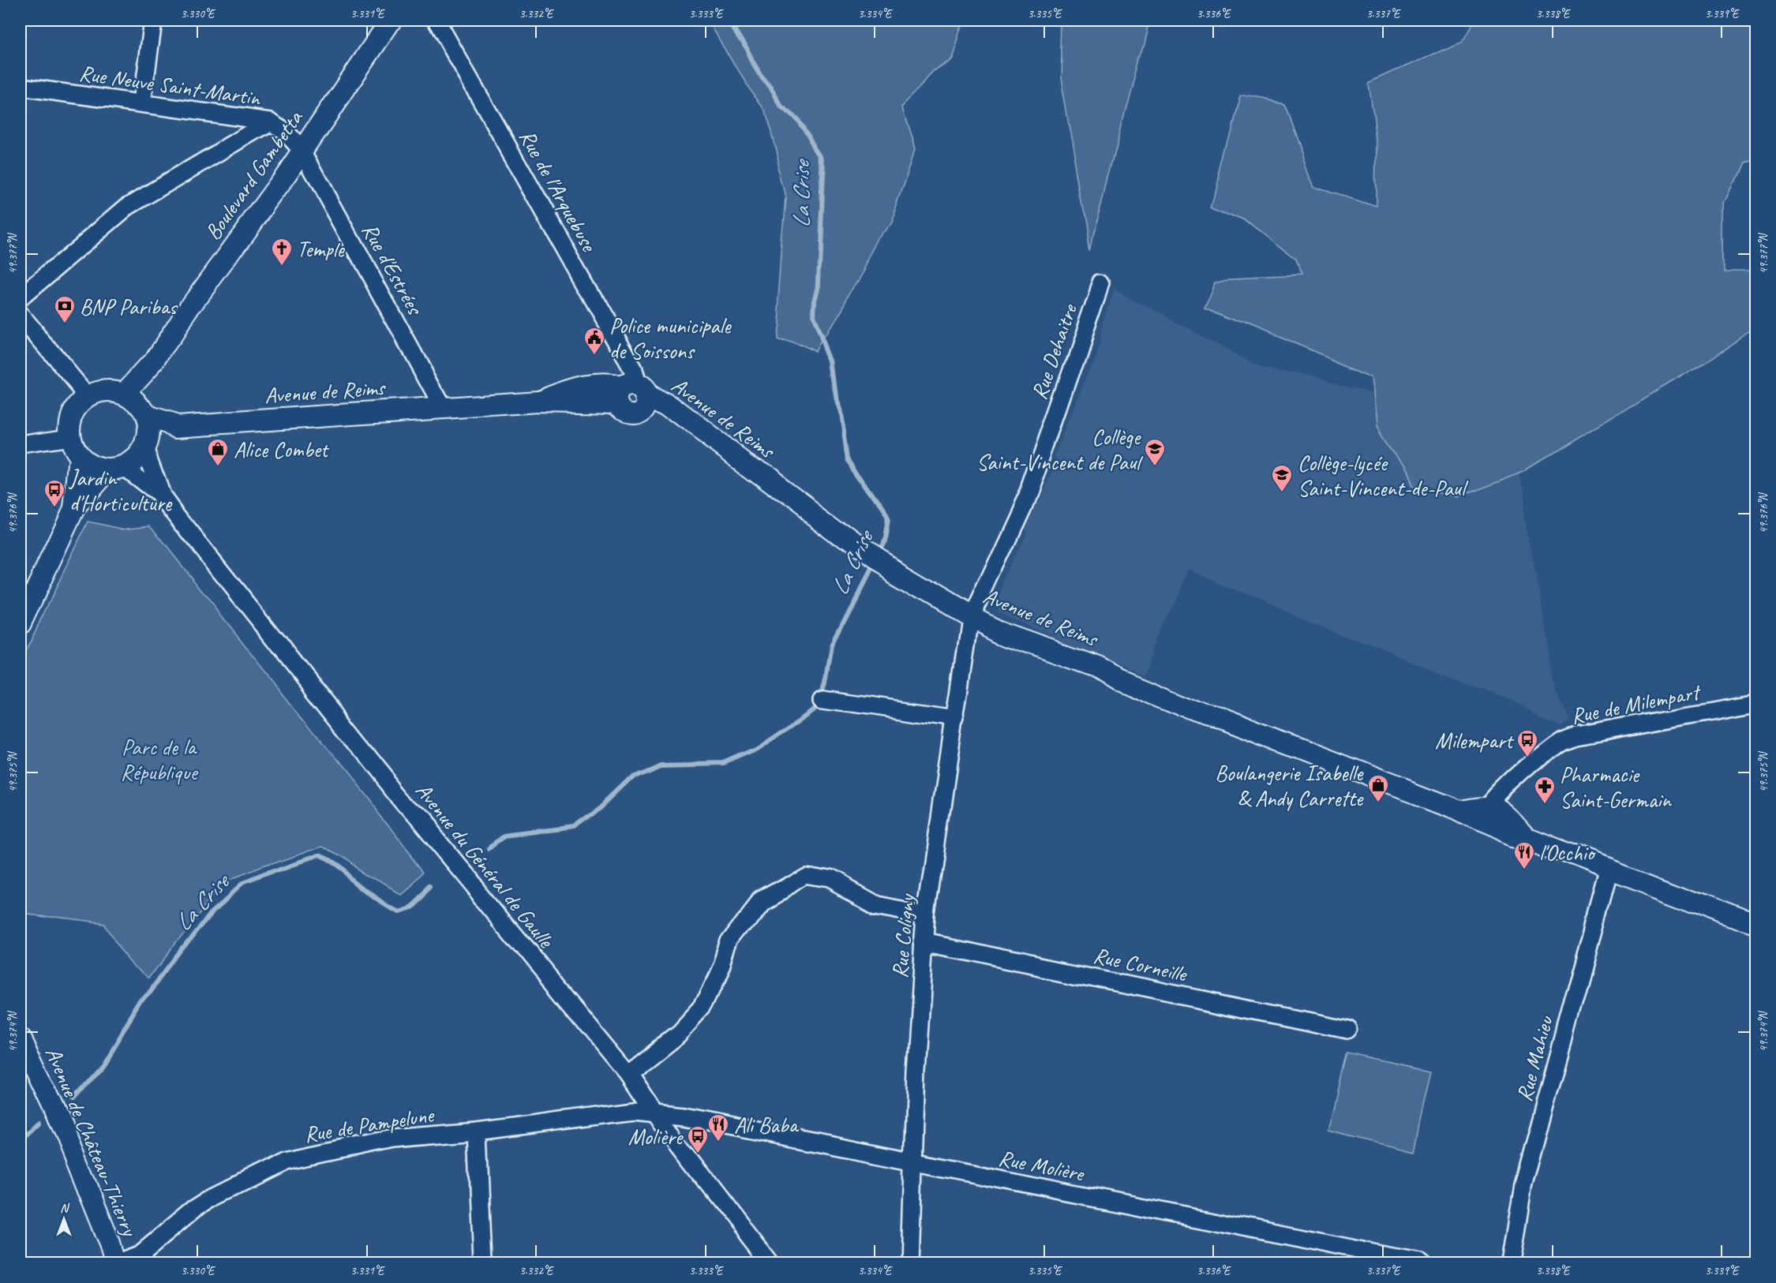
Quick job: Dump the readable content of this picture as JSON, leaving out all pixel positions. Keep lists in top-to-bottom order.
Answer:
{
  "streets": {
    "main road": ["Boulevard Gambetta", "Avenue de Reims", "Avenue de Château-Thierry"],
    "street": [
      "Rue Neuve Saint-Martin",
      "Rue de l'Arquebuse",
      "Rue d'Estrées",
      "Rue Dehaitre",
      "Rue de Milempart",
      "Avenue du Général de Gaulle",
      "Rue Coligny",
      "Rue Corneille",
      "Rue Mahieu",
      "Rue de Pampelune",
      "Rue Molière"
    ]
  },
  "crossings": [
    ["Rue Neuve Saint-Martin", "Boulevard Gambetta"],
    ["Rue Neuve Saint-Martin", "Rue d'Estrées"],
    ["Boulevard Gambetta", "Rue d'Estrées"],
    ["Boulevard Gambetta", "Avenue de Reims"],
    ["Boulevard Gambetta", "Avenue du Général de Gaulle"],
    ["Rue de l'Arquebuse", "Avenue de Reims"],
    ["Rue d'Estrées", "Avenue de Reims"],
    ["Rue Dehaitre", "Avenue de Reims"],
    ["Rue Dehaitre", "Rue Coligny"],
    ["Avenue de Reims", "Rue de Milempart"],
    ["Avenue de Reims", "Avenue du Général de Gaulle"],
    ["Avenue de Reims", "Rue Coligny"],
    ["Avenue de Reims", "Rue Mahieu"],
    ["Avenue du Général de Gaulle", "Rue de Pampelune"],
    ["Avenue du Général de Gaulle", "Rue Molière"],
    ["Rue Coligny", "Rue Corneille"],
    ["Rue Coligny", "Rue Molière"],
    ["Rue de Pampelune", "Rue Molière"]
  ],
  "water": ["La Crise"],
  "parks": ["Parc de la République"],
  "places": {
    "church": ["Temple"],
    "bank": ["BNP Paribas"],
    "public building": ["Police municipale de Soissons"],
    "shop": ["Alice Combet", "Boulangerie Isabelle & Andy Carrette"],
    "school or university": ["Collège Saint-Vincent de Paul", "Collège-lycée Saint-Vincent-de-Paul"],
    "bus stop": ["Jardin d'Horticulture", "Milempart", "Molière"],
    "pharmacy": ["Pharmacie Saint-Germain"],
    "restaurant": ["l'Occhio", "Ali Baba"]
  },
  "north": "top",
  "coordinates": [
    "3.330°E",
    "3.331°E",
    "3.332°E",
    "3.333°E",
    "3.334°E",
    "3.335°E",
    "3.336°E",
    "3.337°E",
    "3.338°E",
    "3.339°E",
    "49.377°N",
    "49.376°N",
    "49.375°N",
    "49.374°N"
  ]
}
